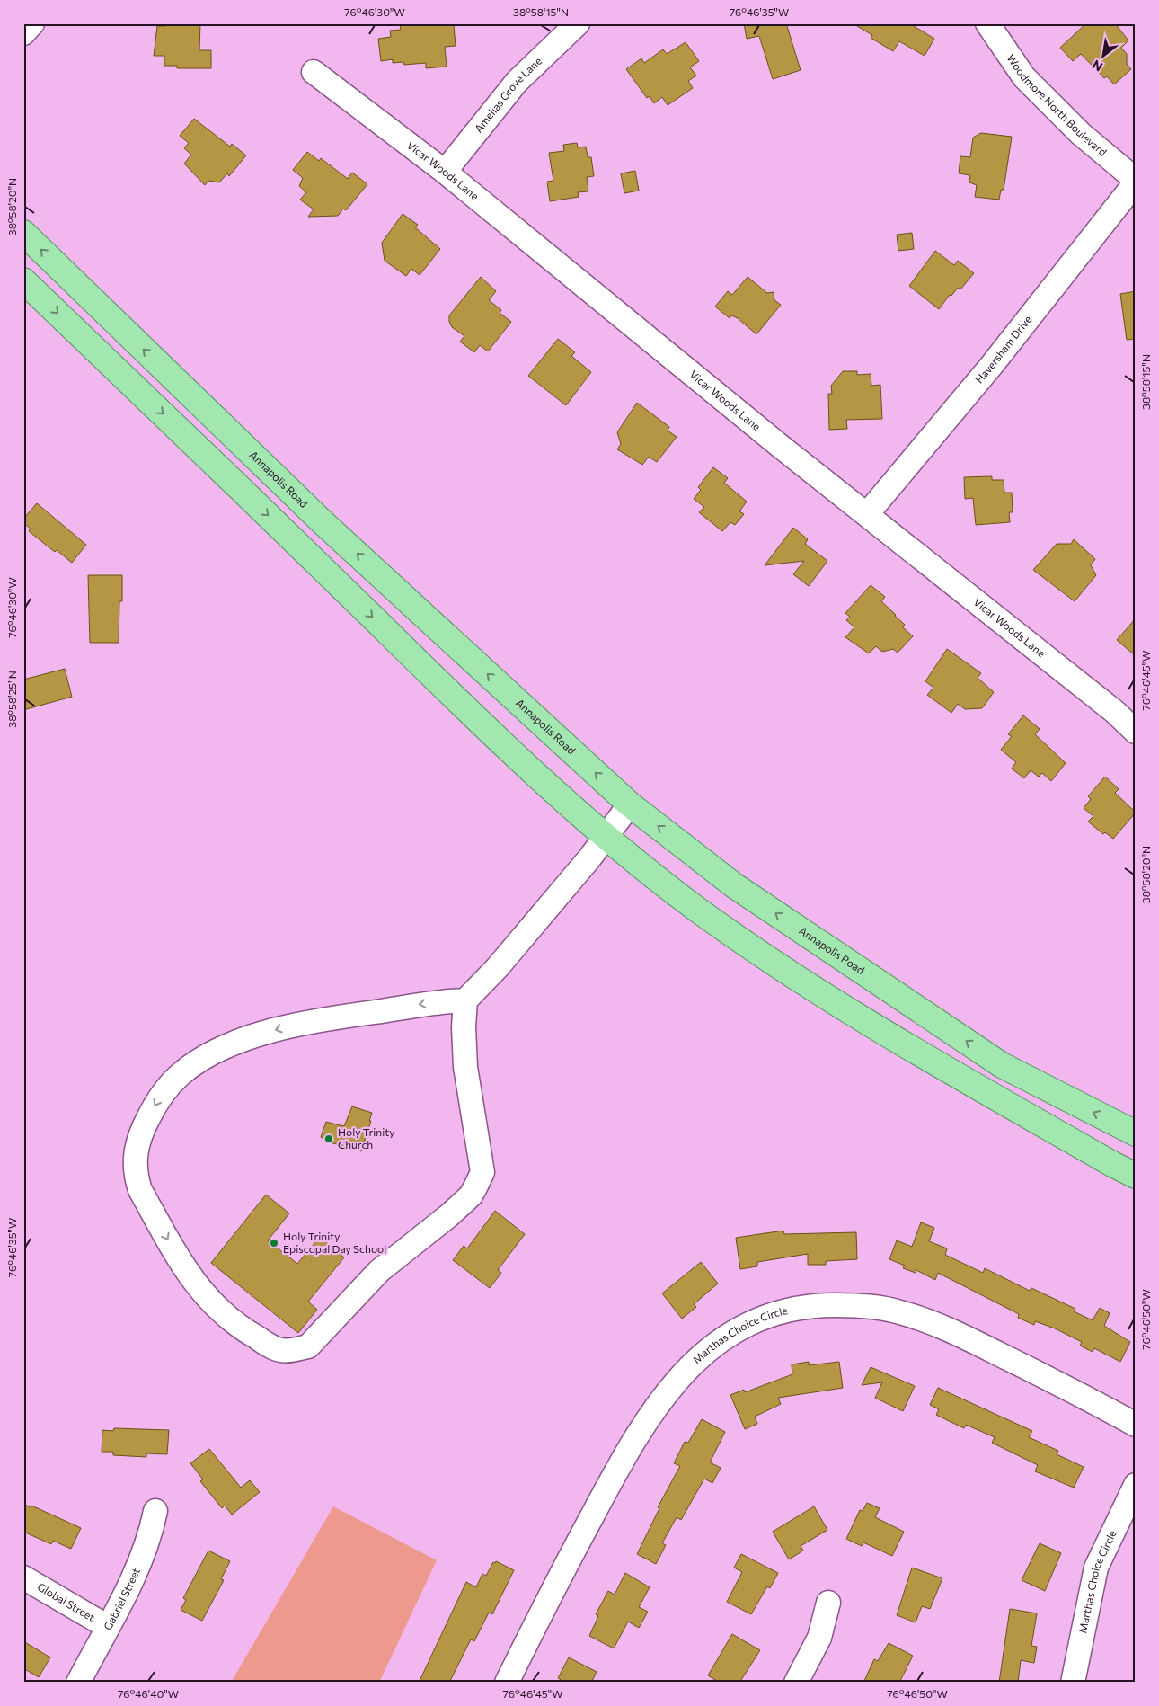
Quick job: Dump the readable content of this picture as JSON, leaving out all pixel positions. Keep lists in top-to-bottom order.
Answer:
{
  "streets": {
    "main road": ["Annapolis Road"],
    "street": [
      "Amelias Grove Lane",
      "Woodmore North Boulevard",
      "Vicar Woods Lane",
      "Haversham Drive",
      "Marthas Choice Circle",
      "Gabriel Street",
      "Global Street"
    ]
  },
  "crossings": [
    ["Amelias Grove Lane", "Vicar Woods Lane"],
    ["Vicar Woods Lane", "Haversham Drive"],
    ["Gabriel Street", "Global Street"]
  ],
  "places": ["Holy Trinity Church", "Holy Trinity Episcopal Day School"],
  "north": "bottom left",
  "coordinates": [
    "76°46'30\"W",
    "38°58'15\"N",
    "76°46'35\"W",
    "38°58'20\"N",
    "76°46'45\"W",
    "38°58'25\"N",
    "76°46'50\"W",
    "76°46'40\"W"
  ]
}
